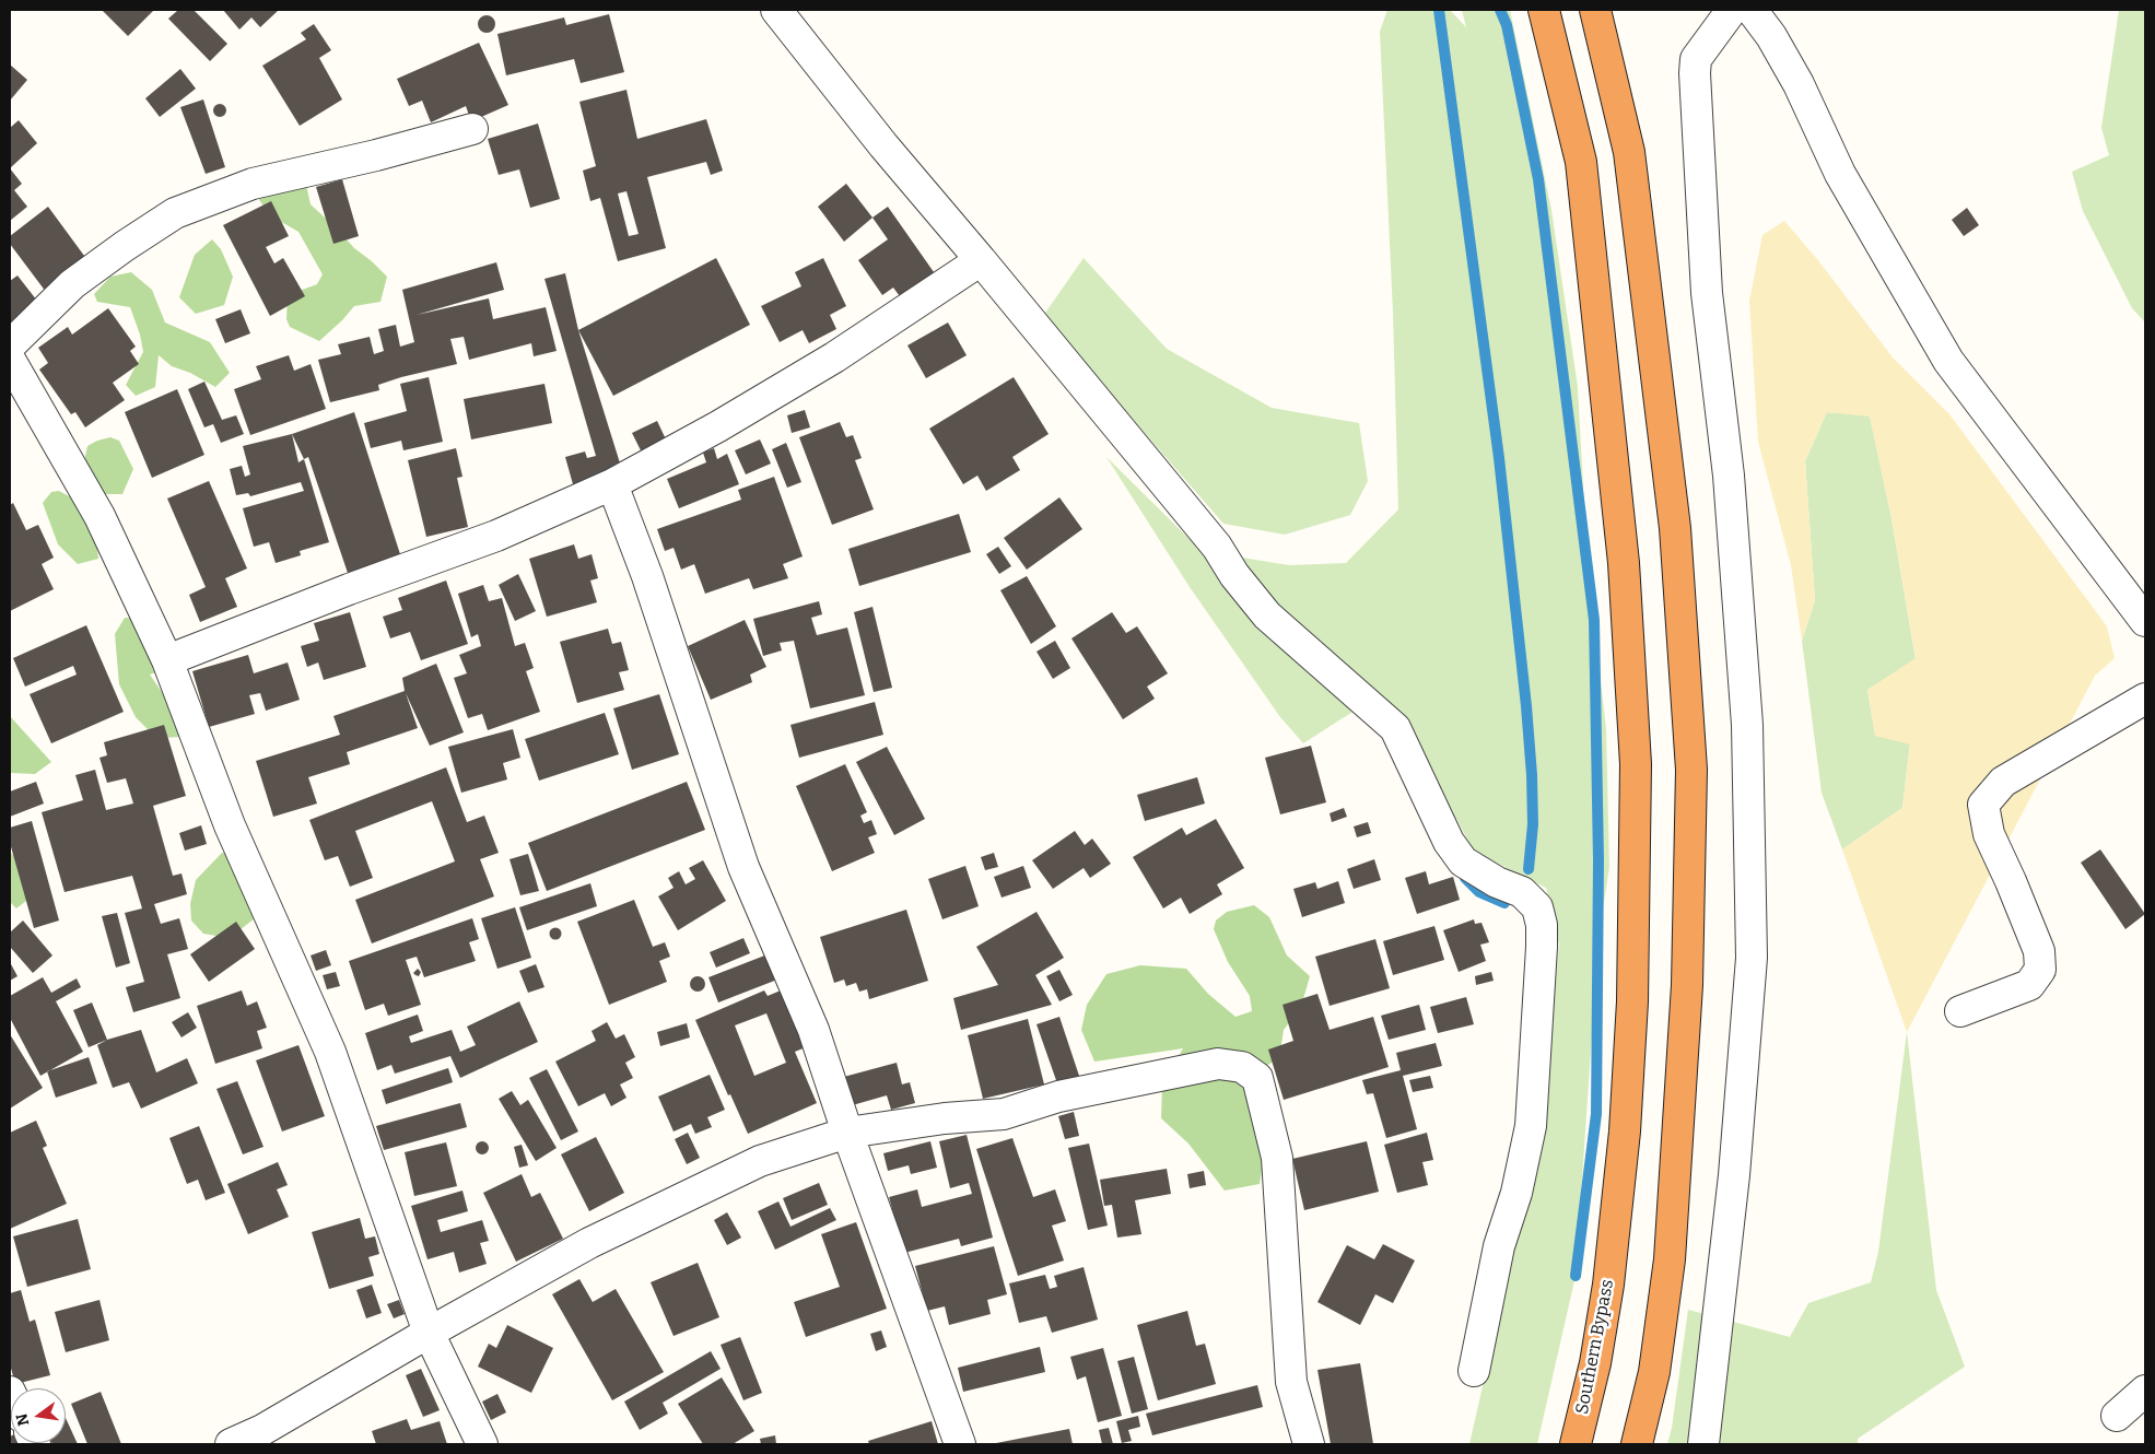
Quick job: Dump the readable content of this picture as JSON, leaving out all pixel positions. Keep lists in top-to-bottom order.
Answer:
{
  "streets": {
    "highway": ["Southern Bypass"]
  },
  "north": "left"
}
